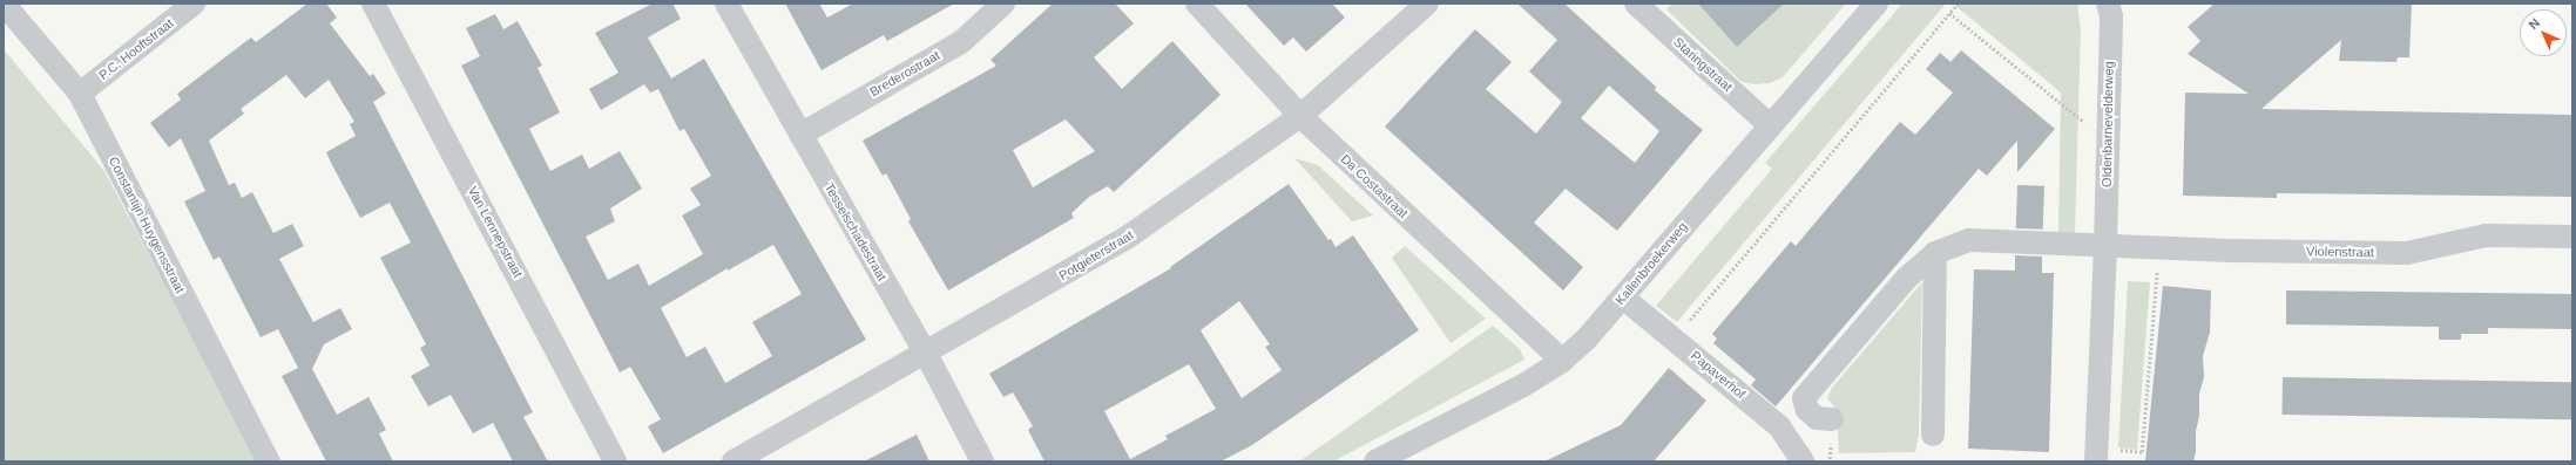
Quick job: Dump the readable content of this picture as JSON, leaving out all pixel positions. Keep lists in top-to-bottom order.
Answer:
{
  "streets": {
    "street": [
      "P.C. Hooftstraat",
      "Staringstraat",
      "Brederostraat",
      "Oldenbarnevelderweg",
      "Da Costastraat",
      "Constantijn Huygensstraat",
      "Van Lennepstraat",
      "Tesselschadestraat",
      "Violenstraat",
      "Potgieterstraat",
      "Kallenbroekerweg",
      "Papaverhof"
    ]
  },
  "crossings": [
    ["P.C. Hooftstraat", "Constantijn Huygensstraat"],
    ["Staringstraat", "Kallenbroekerweg"],
    ["Brederostraat", "Tesselschadestraat"],
    ["Oldenbarnevelderweg", "Violenstraat"],
    ["Da Costastraat", "Potgieterstraat"],
    ["Da Costastraat", "Kallenbroekerweg"],
    ["Tesselschadestraat", "Potgieterstraat"],
    ["Kallenbroekerweg", "Papaverhof"]
  ],
  "north": "top left"
}
